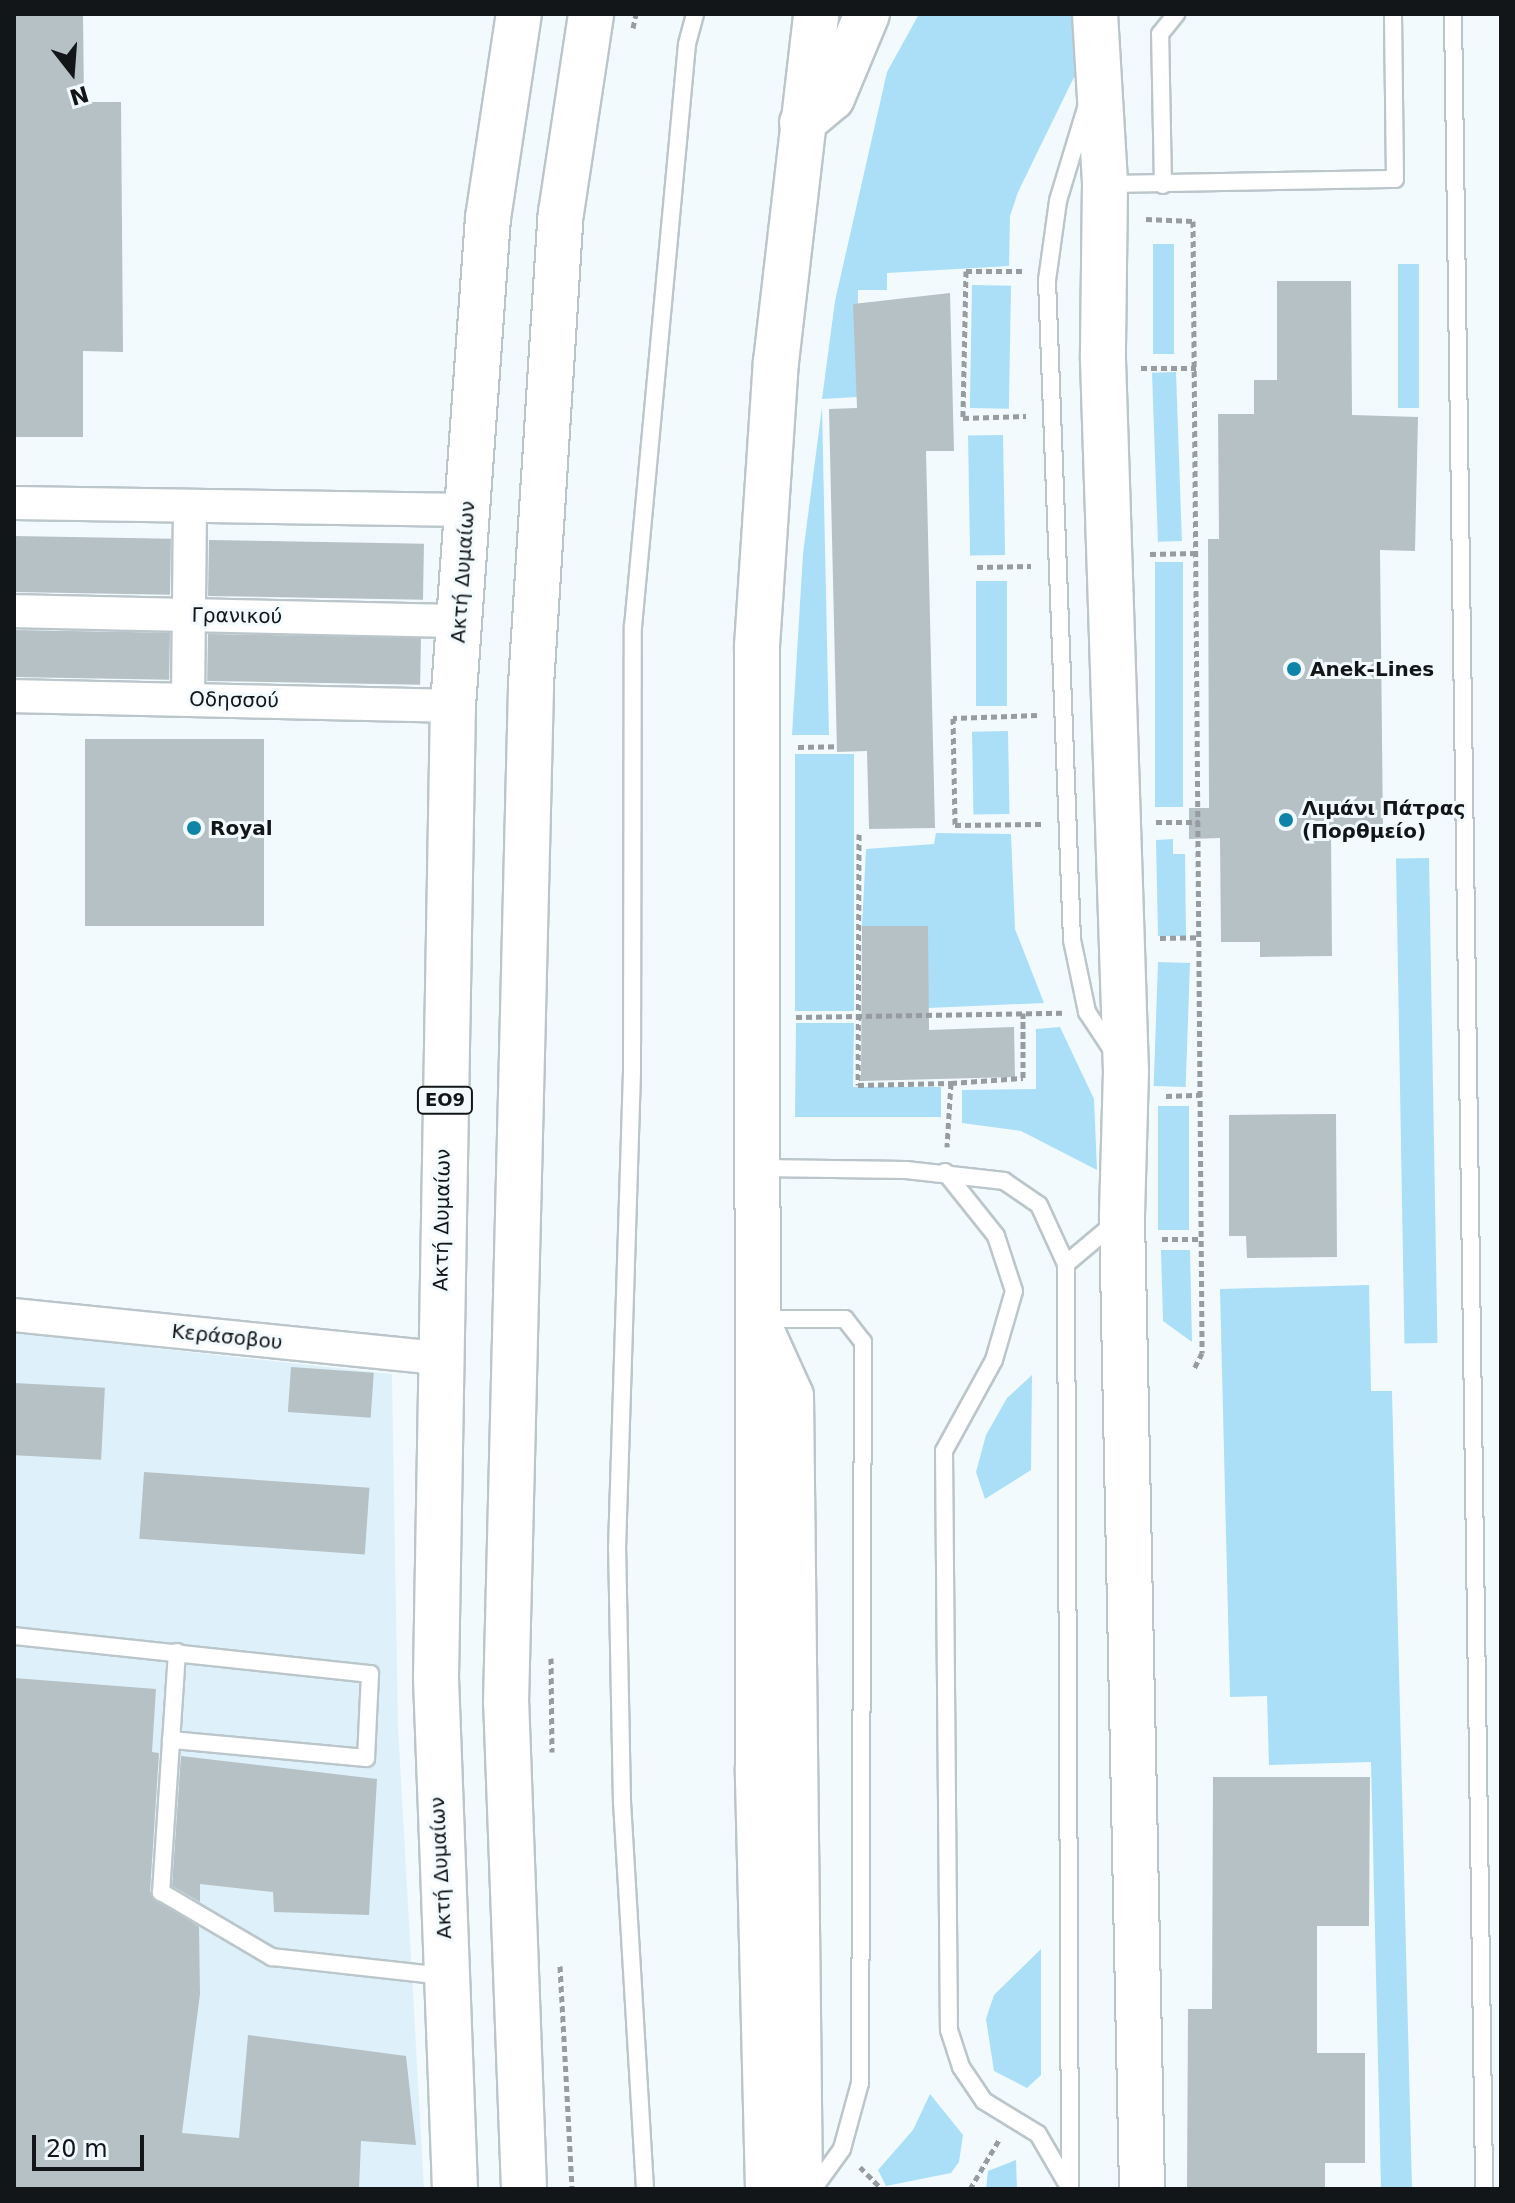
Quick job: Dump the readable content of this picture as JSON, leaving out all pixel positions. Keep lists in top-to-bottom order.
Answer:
{
  "streets": {
    "main road": ["Ακτή Δυμαίων", "ΕΟ9"],
    "street": ["Γρανικού", "Οδησσού", "Κεράσοβου"]
  },
  "crossings": [
    ["Ακτή Δυμαίων", "Γρανικού"],
    ["Ακτή Δυμαίων", "Οδησσού"],
    ["Ακτή Δυμαίων", "Κεράσοβου"]
  ],
  "places": ["Anek-Lines", "Λιμάνι Πάτρας (Πορθμείο)", "Royal"],
  "scale_bar": "20 m",
  "north": "bottom"
}
